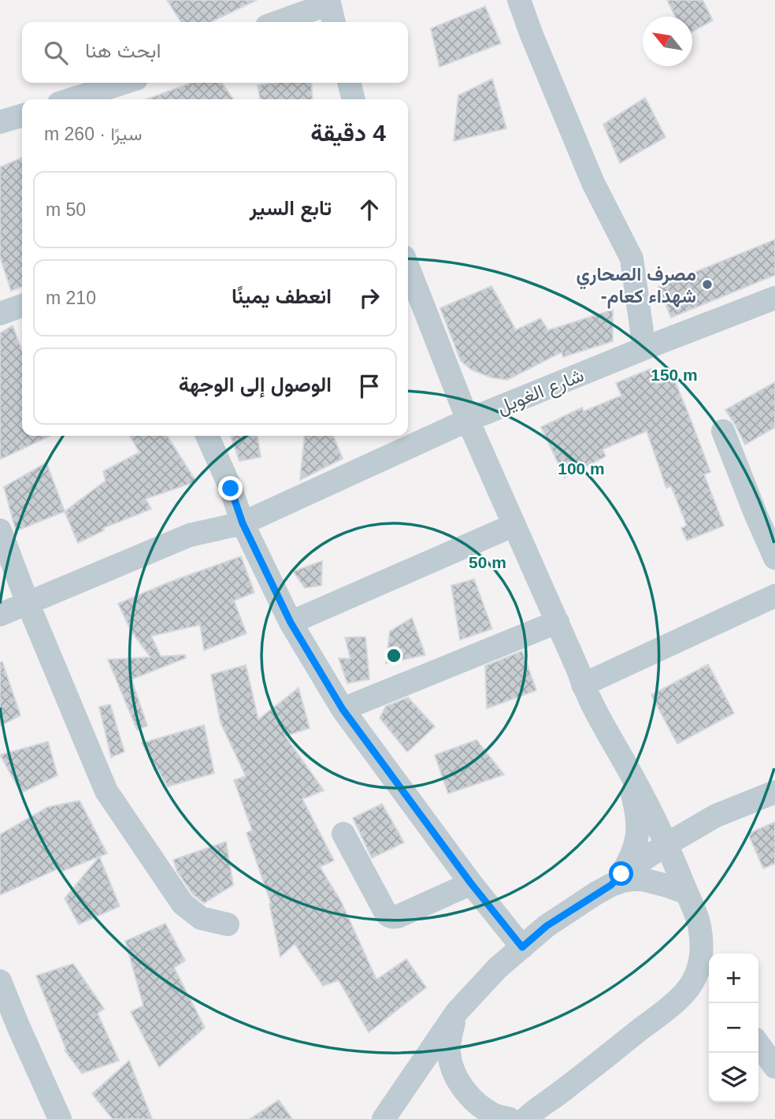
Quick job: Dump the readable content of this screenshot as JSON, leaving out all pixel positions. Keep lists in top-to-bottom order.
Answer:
{
  "streets": {
    "street": ["شارع الغويل"]
  },
  "places": ["مصرف الصحاري -شهداء كعام"],
  "north": "top left",
  "page": {
    "search": "ابحث هنا",
    "heading": ["4 دقيقة", "سيرًا · 260 m"],
    "list": [
      ["تابع السير", "50 m"],
      ["انعطف يمينًا", "210 m"],
      "الوصول إلى الوجهة"
    ],
    "map_buttons": ["+", "−"]
  },
  "rings": ["150 m", "100 m", "50 m"]
}
